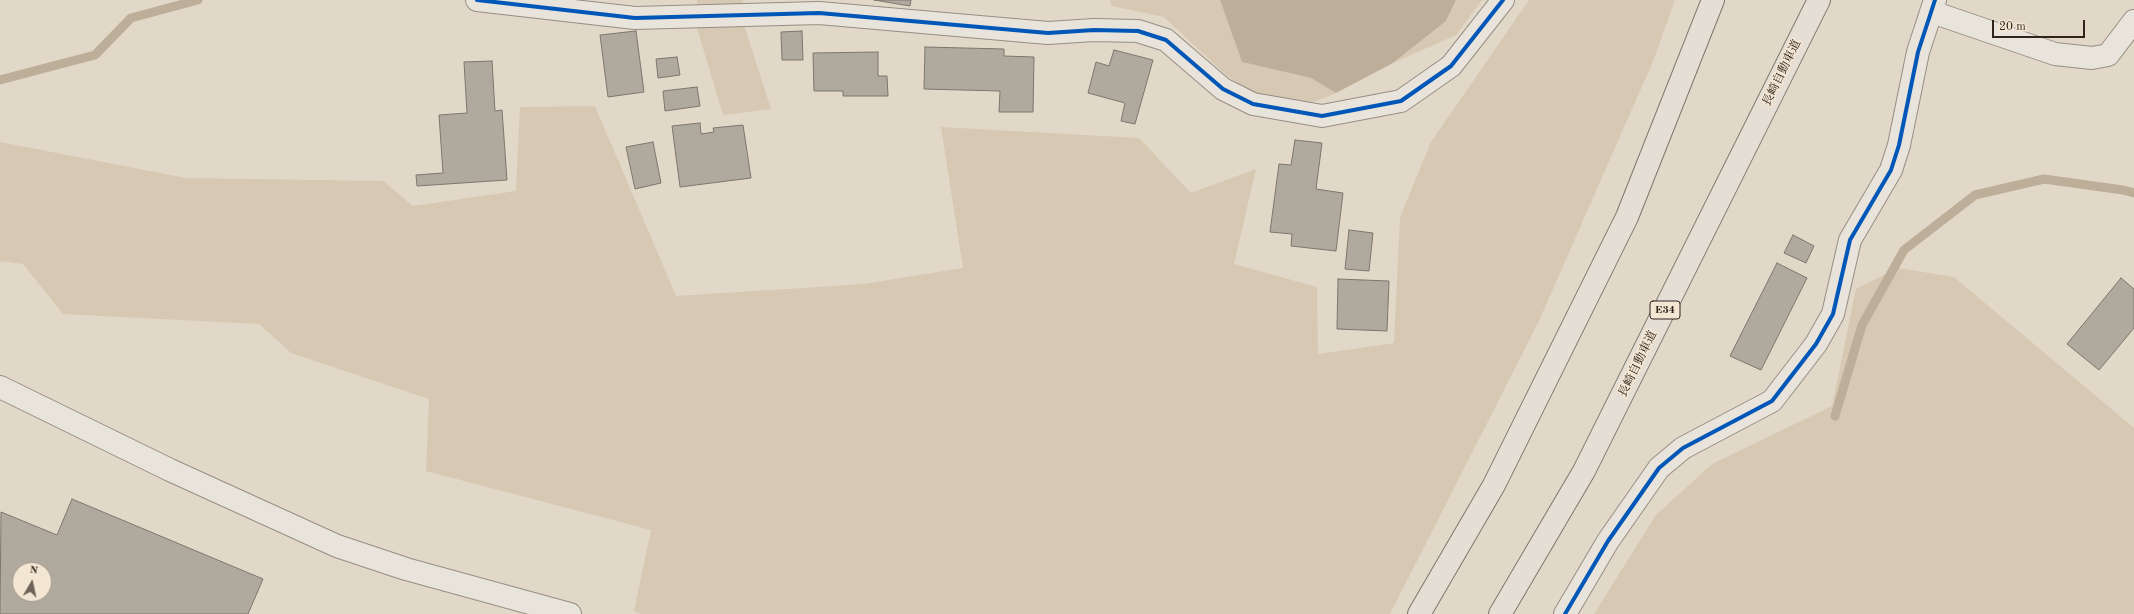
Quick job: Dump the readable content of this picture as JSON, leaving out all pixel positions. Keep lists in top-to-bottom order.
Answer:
{
  "streets": {
    "highway": ["長崎自動車道", "E34"]
  },
  "scale_bar": "20 m",
  "north": "top"
}
